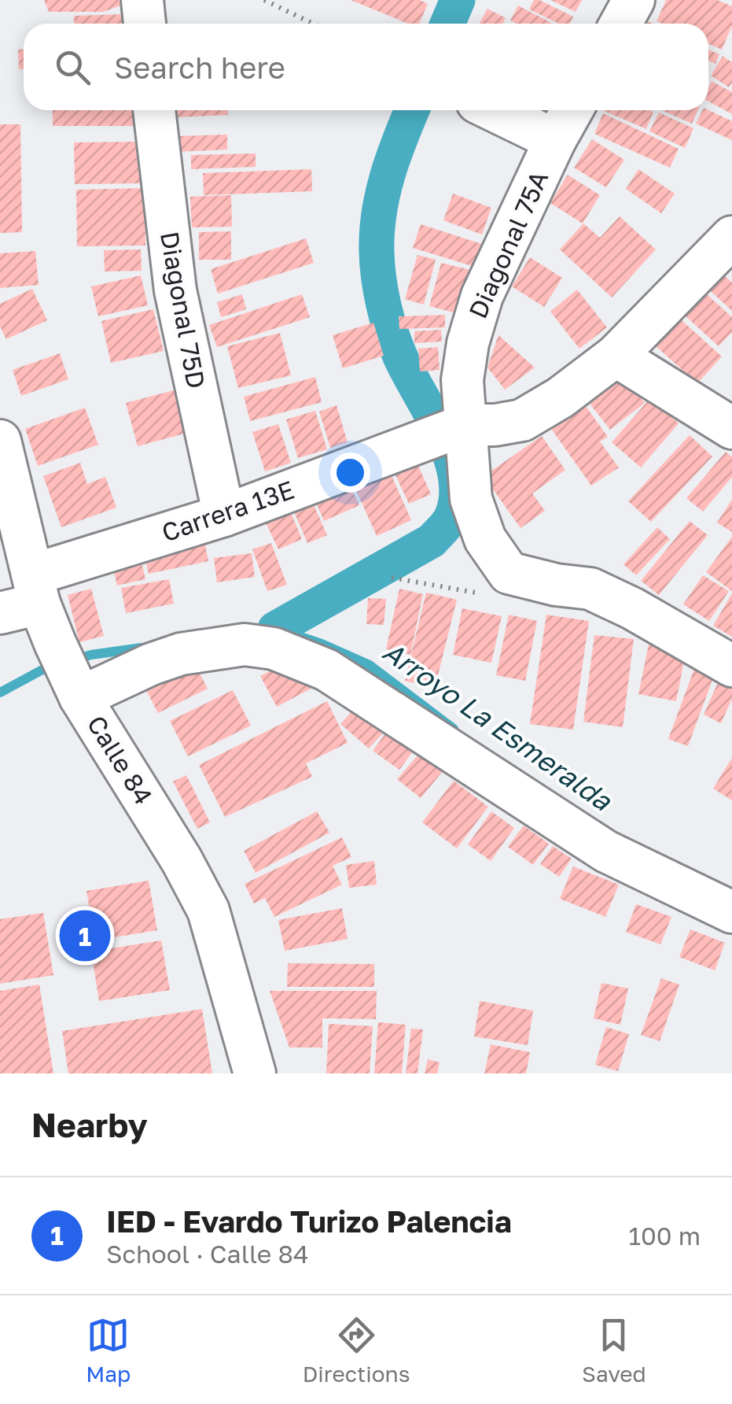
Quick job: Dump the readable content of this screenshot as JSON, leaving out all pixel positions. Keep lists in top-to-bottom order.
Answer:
{
  "streets": {
    "street": [
      "Diagonal 75A",
      "Diagonal 75D",
      "Carrera 13E",
      "Calle 84"
    ]
  },
  "crossings": [
    ["Diagonal 75A", "Carrera 13E"],
    ["Diagonal 75D", "Carrera 13E"],
    ["Carrera 13E", "Calle 84"]
  ],
  "water": ["Arroyo La Esmeralda"],
  "page": {
    "search": "Search here",
    "pins": "1",
    "heading": "Nearby",
    "list": [
      {
        "mark": "1",
        "name": "IED - Evardo Turizo Palencia",
        "note": "School · Calle 84",
        "value": "100 m"
      }
    ],
    "nav": ["Map", "Directions", "Saved"]
  }
}
